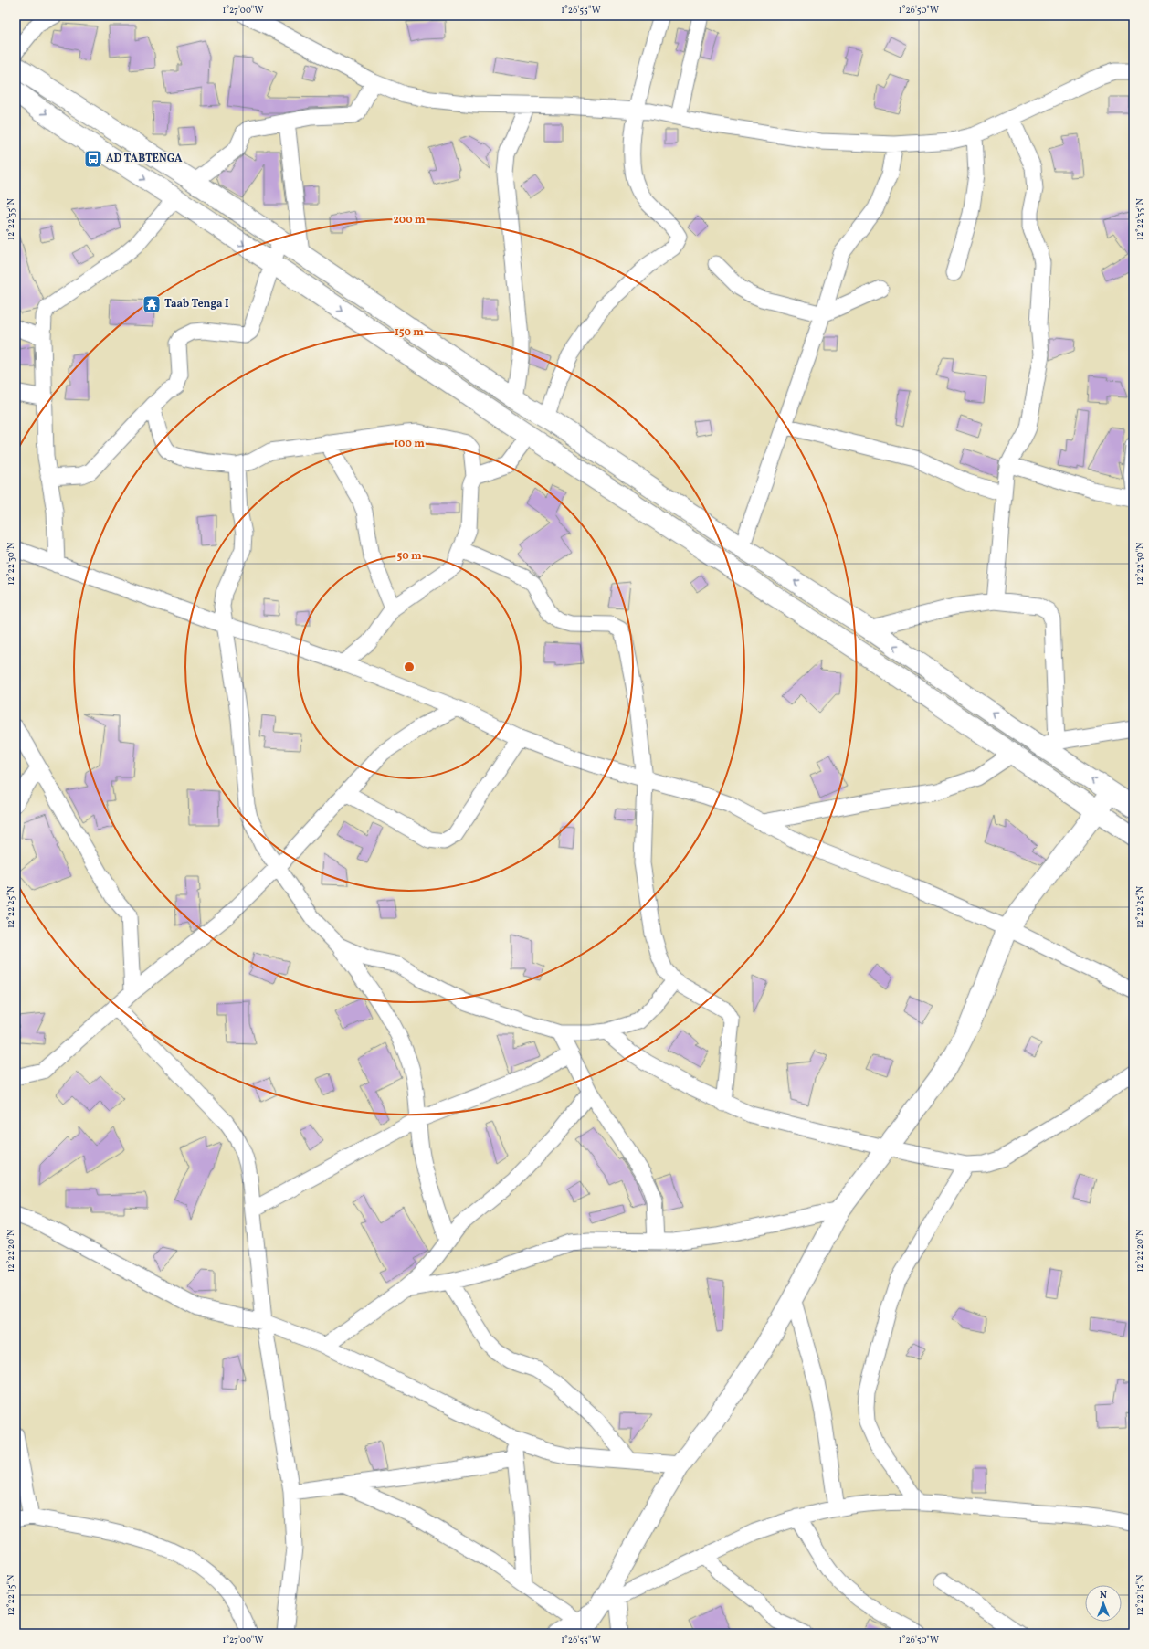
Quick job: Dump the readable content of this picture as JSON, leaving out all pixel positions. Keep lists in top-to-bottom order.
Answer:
{
  "places": {
    "bus stop": ["AD TABTENGA"],
    "temple": ["Taab Tenga I"]
  },
  "north": "top",
  "coordinates": [
    "1°27'00\"W",
    "1°26'55\"W",
    "1°26'50\"W",
    "12°22'35\"N",
    "12°22'30\"N",
    "12°22'25\"N",
    "12°22'20\"N",
    "12°22'15\"N"
  ],
  "rings": [
    "200 m",
    "150 m",
    "100 m",
    "50 m"
  ]
}
